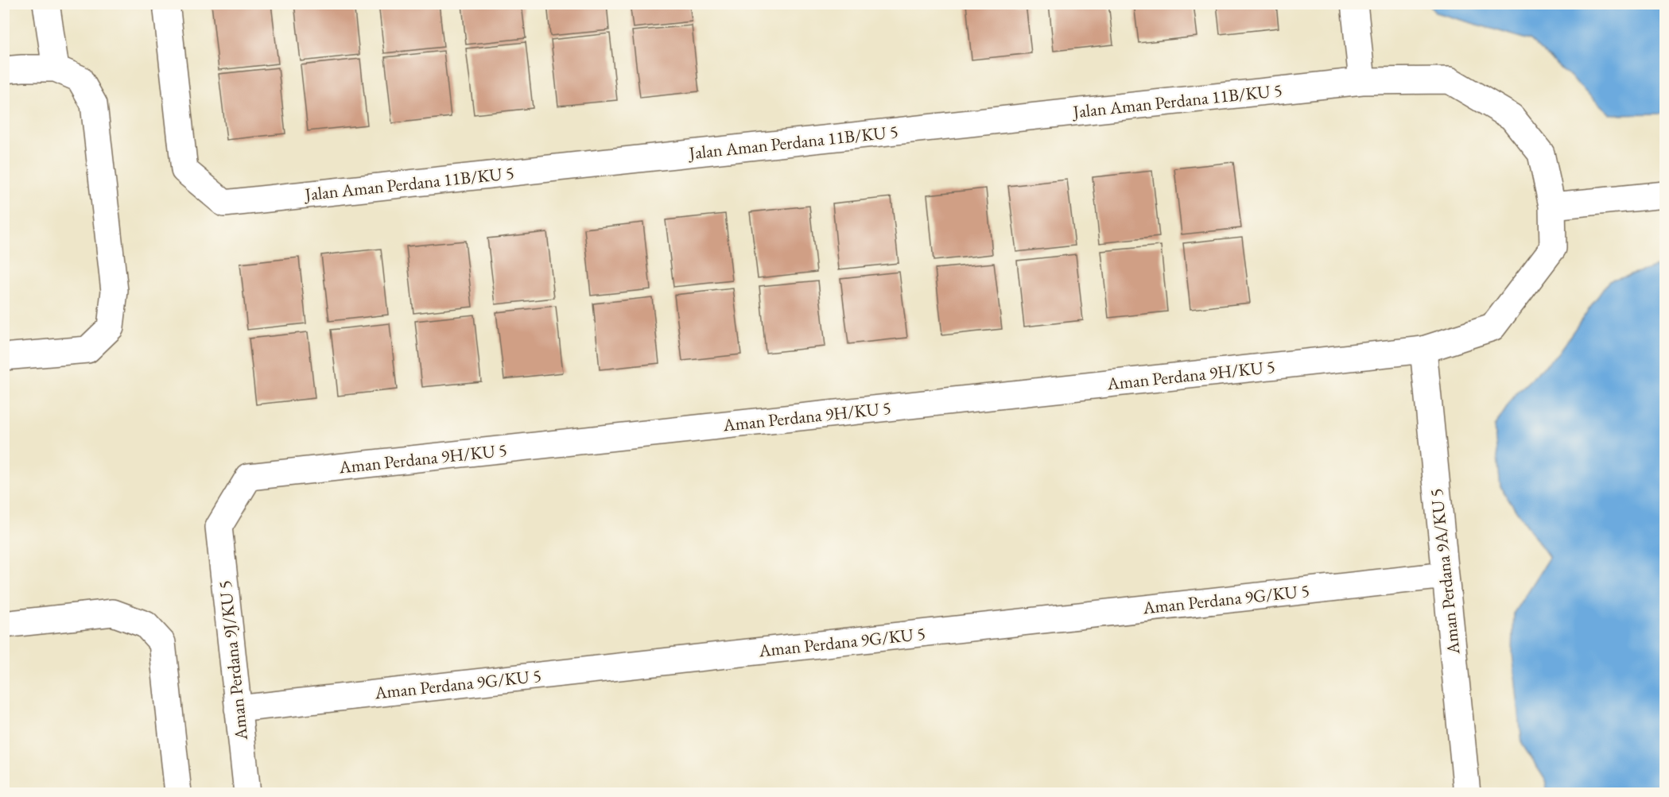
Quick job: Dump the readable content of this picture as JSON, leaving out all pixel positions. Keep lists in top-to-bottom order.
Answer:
{
  "streets": {
    "street": [
      "Jalan Aman Perdana 11B/KU 5",
      "Aman Perdana 9H/KU 5",
      "Aman Perdana 9A/KU 5",
      "Aman Perdana 9G/KU 5",
      "Aman Perdana 9J/KU 5"
    ]
  },
  "crossings": [
    ["Jalan Aman Perdana 11B/KU 5", "Aman Perdana 9H/KU 5"],
    ["Jalan Aman Perdana 11B/KU 5", "Aman Perdana 9A/KU 5"],
    ["Aman Perdana 9H/KU 5", "Aman Perdana 9A/KU 5"],
    ["Aman Perdana 9H/KU 5", "Aman Perdana 9J/KU 5"],
    ["Aman Perdana 9A/KU 5", "Aman Perdana 9G/KU 5"],
    ["Aman Perdana 9G/KU 5", "Aman Perdana 9J/KU 5"]
  ]
}
